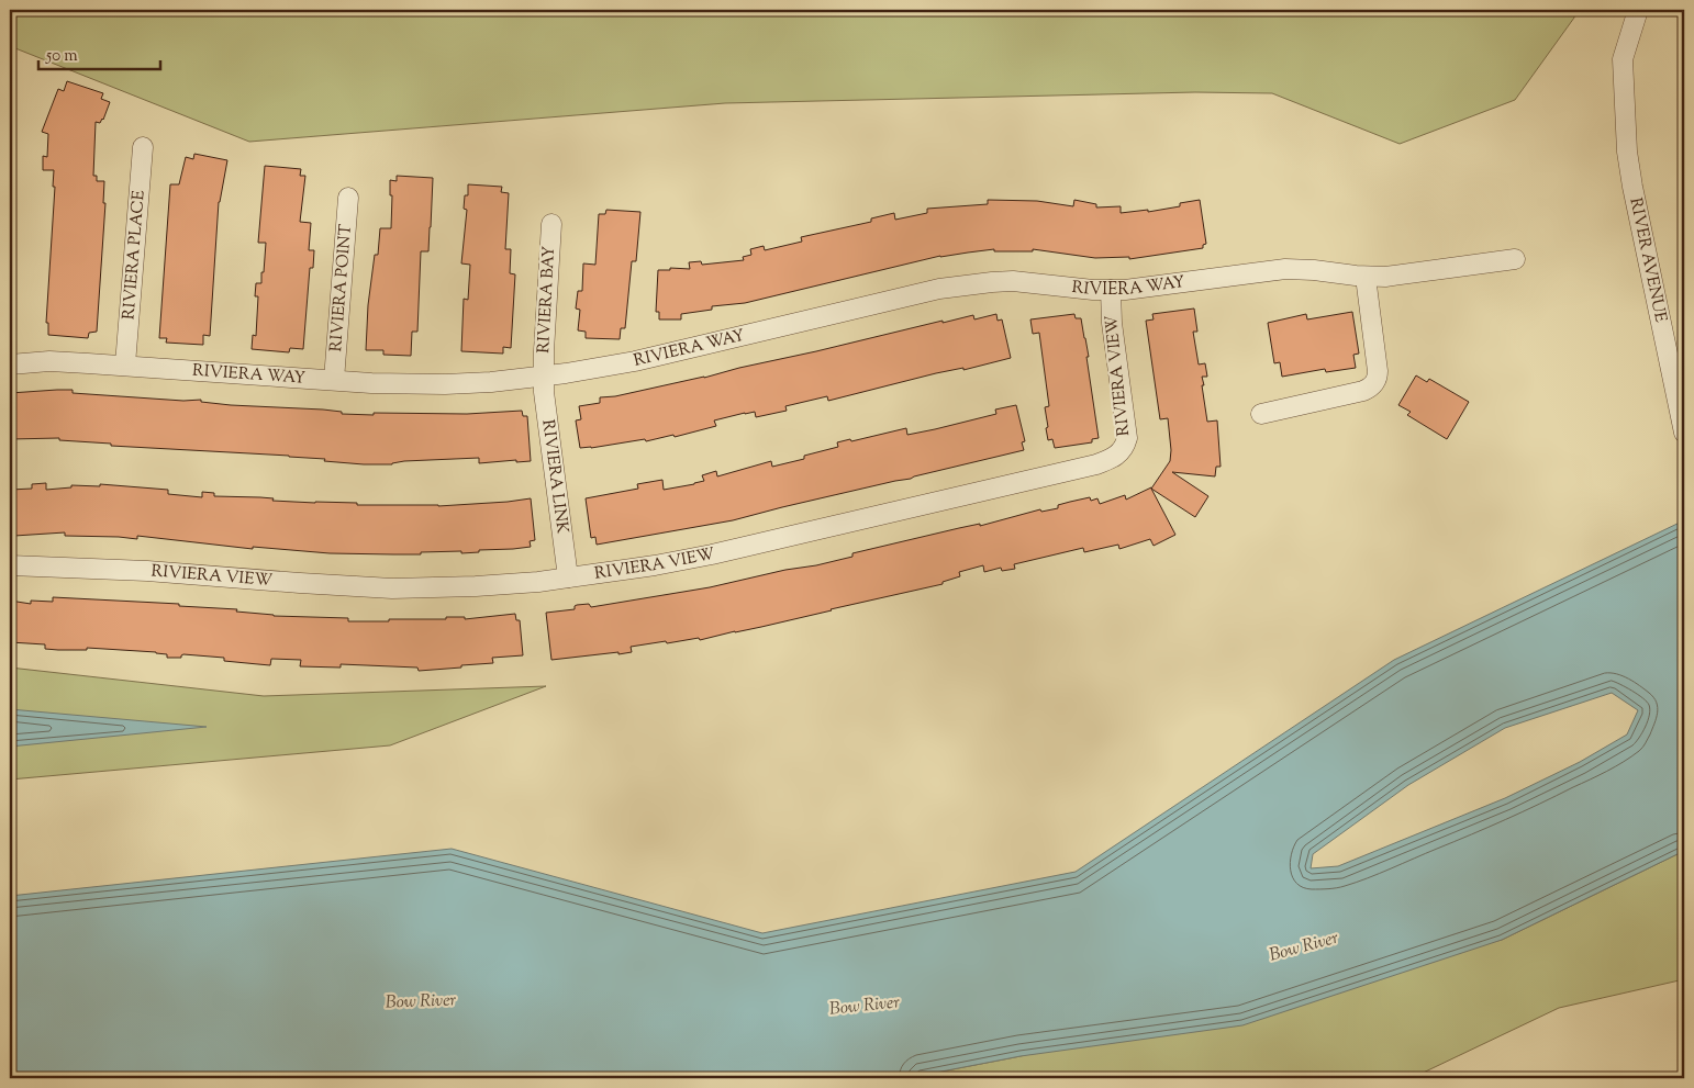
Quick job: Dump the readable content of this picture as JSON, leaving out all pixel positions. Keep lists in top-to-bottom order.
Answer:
{
  "streets": {
    "street": [
      "RIVIERA PLACE",
      "RIVER AVENUE",
      "RIVIERA WAY",
      "RIVIERA POINT",
      "RIVIERA BAY",
      "RIVIERA VIEW",
      "RIVIERA LINK"
    ]
  },
  "crossings": [
    ["RIVIERA PLACE", "RIVIERA WAY"],
    ["RIVIERA WAY", "RIVIERA POINT"],
    ["RIVIERA WAY", "RIVIERA BAY"],
    ["RIVIERA WAY", "RIVIERA VIEW"],
    ["RIVIERA WAY", "RIVIERA LINK"],
    ["RIVIERA BAY", "RIVIERA LINK"],
    ["RIVIERA VIEW", "RIVIERA LINK"]
  ],
  "water": ["Bow River"],
  "scale_bar": "50 m"
}
